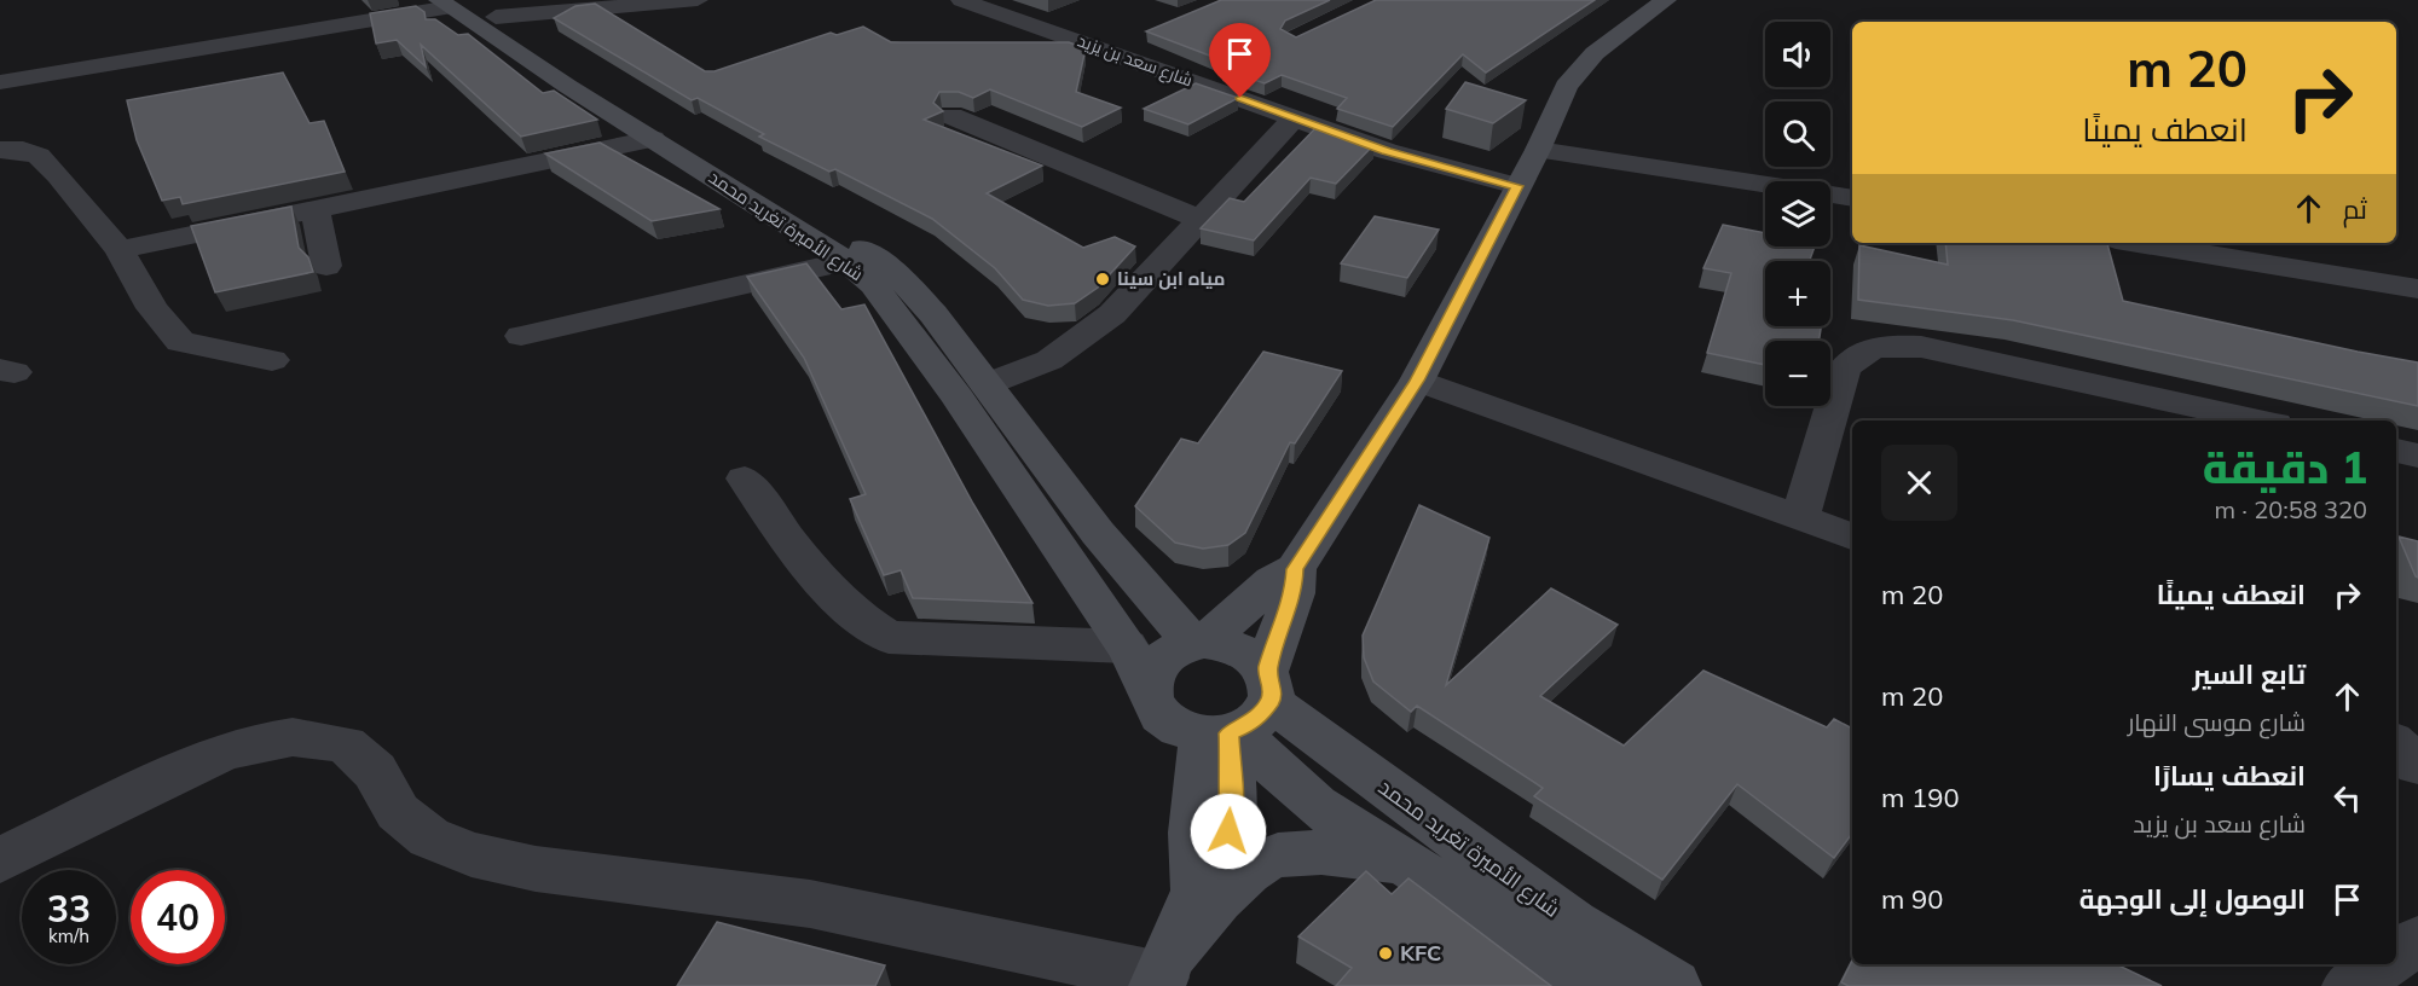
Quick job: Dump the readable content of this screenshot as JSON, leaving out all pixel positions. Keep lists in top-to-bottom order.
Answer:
{
  "streets": {
    "street": ["شارع سعد بن يزيد", "شارع الأميرة تغريد محمد"]
  },
  "places": ["مياه ابن سينا", "KFC"],
  "page": {
    "map_buttons": ["+", "−"],
    "turn": ["20 m", "انعطف يمينًا"],
    "then": "ثم",
    "heading": ["1 دقيقة", "320 m · 20:58"],
    "list": [
      {
        "name": "انعطف يمينًا",
        "value": "20 m"
      },
      {
        "name": "تابع السير",
        "note": "شارع موسى النهار",
        "value": "20 m"
      },
      {
        "name": "انعطف يسارًا",
        "note": "شارع سعد بن يزيد",
        "value": "190 m"
      },
      {
        "name": "الوصول إلى الوجهة",
        "value": "90 m"
      }
    ],
    "speed": "33 km/h",
    "limit": "40"
  }
}
